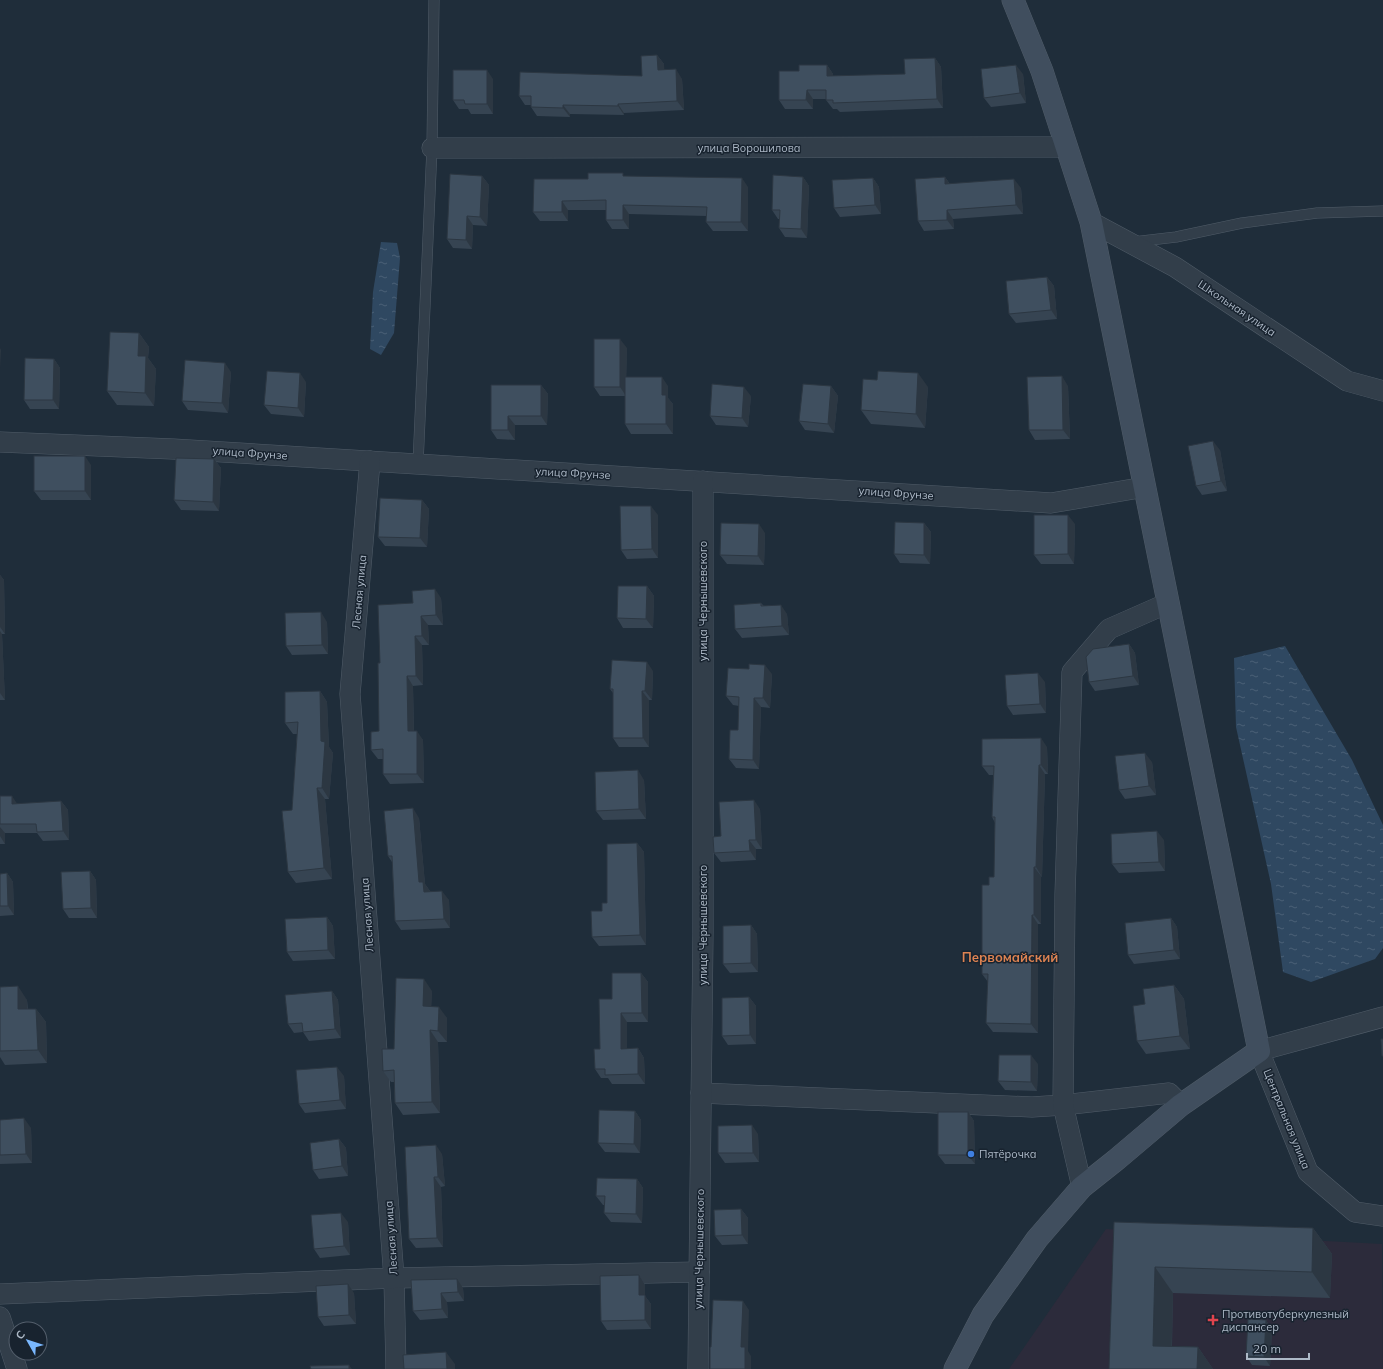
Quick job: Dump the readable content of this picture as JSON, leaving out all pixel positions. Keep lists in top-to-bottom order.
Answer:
{
  "streets": {
    "street": [
      "улица Ворошилова",
      "Школьная улица",
      "улица Фрунзе",
      "Лесная улица",
      "улица Чернышевского",
      "Центральная улица"
    ]
  },
  "crossings": [
    ["улица Фрунзе", "Лесная улица"],
    ["улица Фрунзе", "улица Чернышевского"]
  ],
  "districts": ["Первомайский"],
  "places": {
    "other": ["Пятёрочка"],
    "health": ["Противотуберкулезный диспансер"]
  },
  "scale_bar": "20 m",
  "north": "top left"
}
